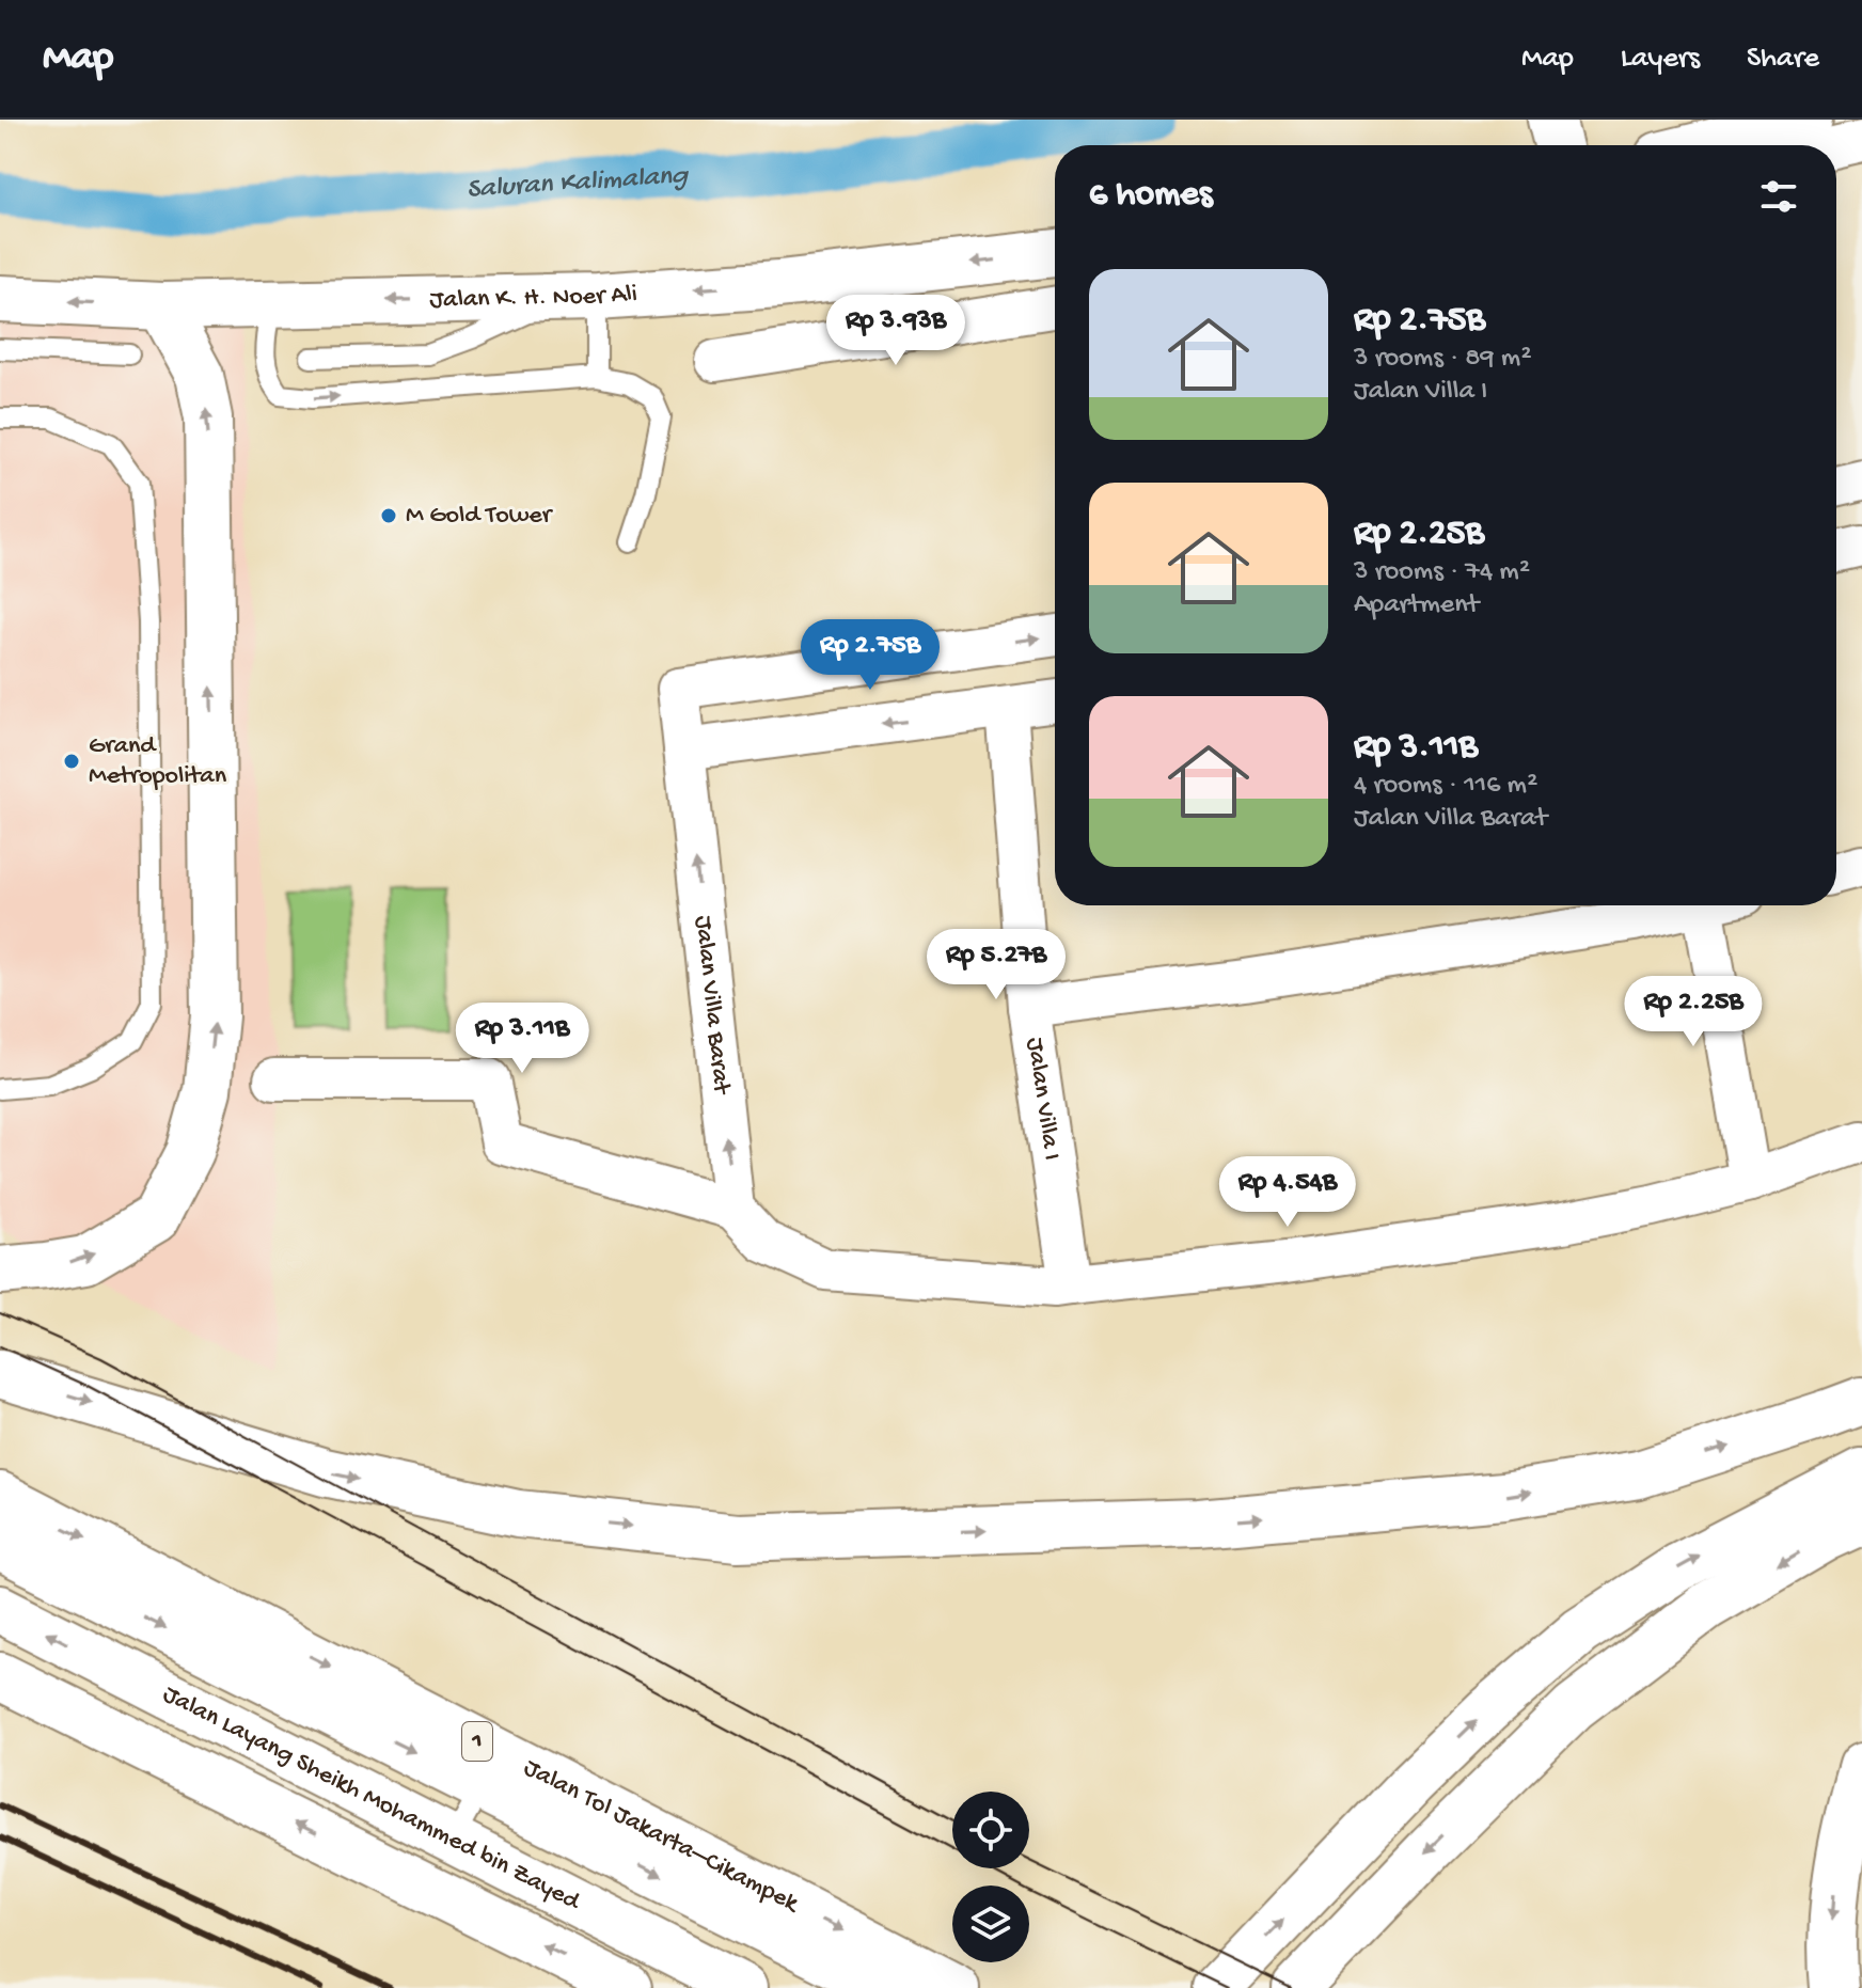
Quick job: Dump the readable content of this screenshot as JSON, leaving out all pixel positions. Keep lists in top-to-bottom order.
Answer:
{
  "streets": {
    "main road": [
      "Jalan K. H. Noer Ali",
      "1",
      "Jalan Layang Sheikh Mohammed bin Zayed",
      "Jalan Tol Jakarta–Cikampek"
    ],
    "street": ["Jalan Villa Barat", "Jalan Villa I"]
  },
  "one_way": ["Jalan K. H. Noer Ali"],
  "water": ["Saluran Kalimalang"],
  "places": ["M Gold Tower", "Grand Metropolitan"],
  "page": {
    "header": "Map",
    "nav": ["Map", "Layers", "Share"],
    "heading": "6 homes",
    "list": [
      {
        "name": "Rp 2.75B",
        "note": "3 rooms · 89 m² · Jalan Villa I"
      },
      {
        "name": "Rp 2.25B",
        "note": "3 rooms · 74 m² · Apartment"
      },
      {
        "name": "Rp 3.11B",
        "note": "4 rooms · 116 m² · Jalan Villa Barat"
      }
    ],
    "price": [
      "Rp 3.93B",
      "Rp 2.75B",
      "Rp 5.27B",
      "Rp 2.25B",
      "Rp 3.11B",
      "Rp 4.54B"
    ]
  }
}
